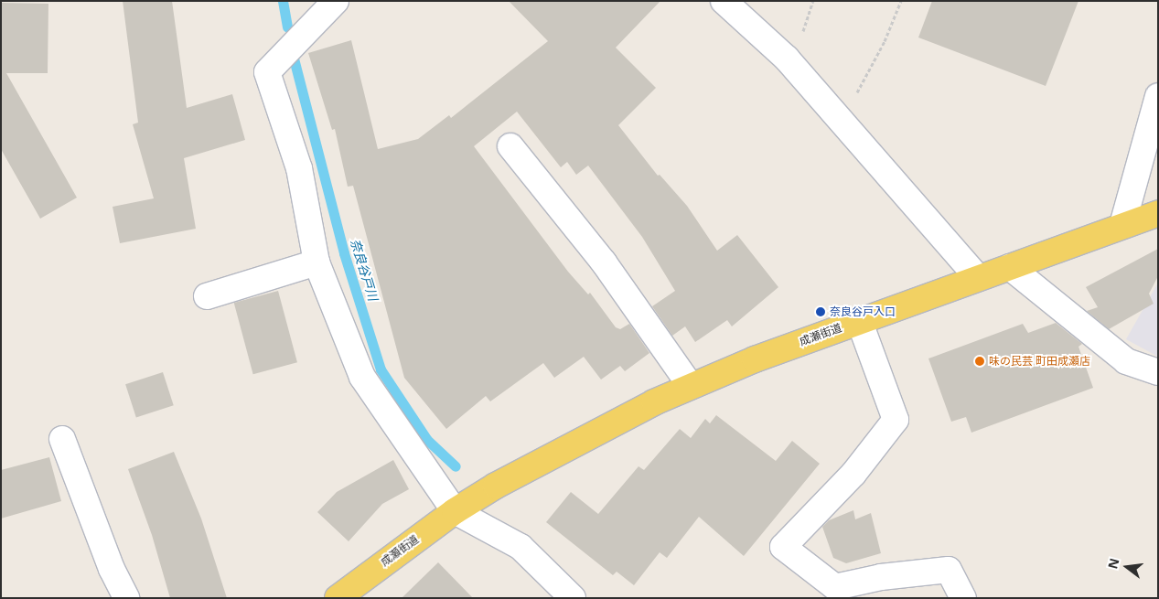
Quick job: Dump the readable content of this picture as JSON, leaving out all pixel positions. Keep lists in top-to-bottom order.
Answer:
{
  "streets": {
    "main road": ["成瀬街道"]
  },
  "water": ["奈良谷戸川"],
  "places": ["奈良谷戸入口", "味の民芸 町田成瀬店"],
  "north": "left"
}
